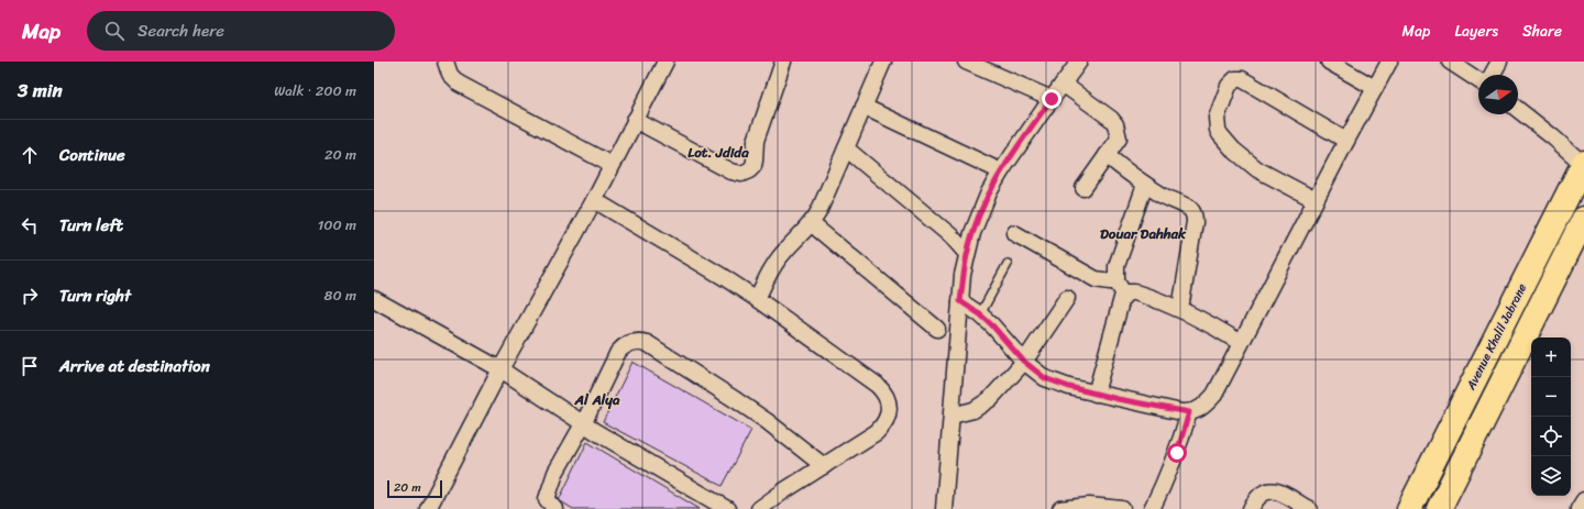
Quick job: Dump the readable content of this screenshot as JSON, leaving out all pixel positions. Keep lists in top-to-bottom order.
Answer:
{
  "streets": {
    "main road": ["Avenue Khalil Jabrane"]
  },
  "districts": ["Lot. Jdida", "Douar Dahhak", "Al Alya"],
  "scale_bar": "20 m",
  "north": "right",
  "page": {
    "header": "Map",
    "search": "Search here",
    "nav": ["Map", "Layers", "Share"],
    "heading": ["3 min", "Walk · 200 m"],
    "list": [
      ["Continue", "20 m"],
      ["Turn left", "100 m"],
      ["Turn right", "80 m"],
      "Arrive at destination"
    ],
    "map_buttons": ["+", "−"],
    "scale": "20 m"
  }
}
